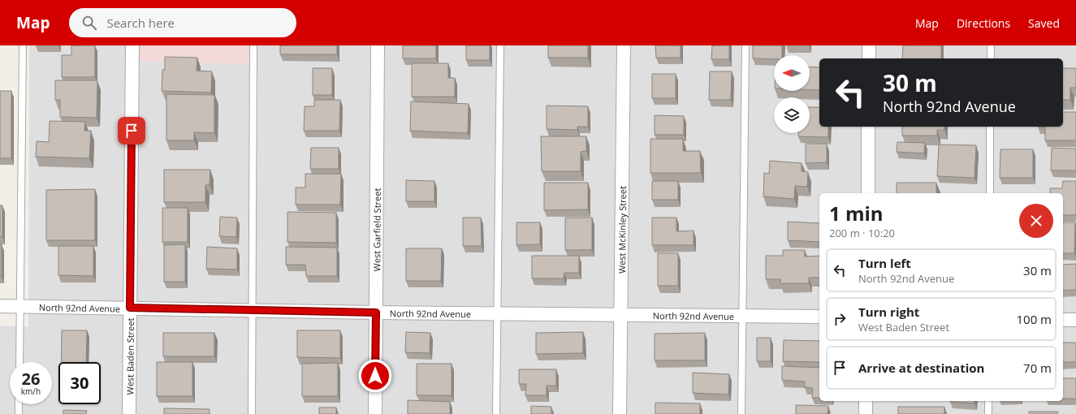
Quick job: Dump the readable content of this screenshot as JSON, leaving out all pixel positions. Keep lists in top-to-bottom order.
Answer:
{
  "streets": {
    "street": [
      "West Garfield Street",
      "West McKinley Street",
      "North 92nd Avenue",
      "West Baden Street"
    ]
  },
  "crossings": [
    ["West Garfield Street", "North 92nd Avenue"],
    ["West McKinley Street", "North 92nd Avenue"],
    ["North 92nd Avenue", "West Baden Street"]
  ],
  "north": "left",
  "page": {
    "header": "Map",
    "search": "Search here",
    "nav": ["Map", "Directions", "Saved"],
    "turn": ["30 m", "North 92nd Avenue"],
    "heading": ["1 min", "200 m · 10:20"],
    "list": [
      {
        "name": "Turn left",
        "note": "North 92nd Avenue",
        "value": "30 m"
      },
      {
        "name": "Turn right",
        "note": "West Baden Street",
        "value": "100 m"
      },
      {
        "name": "Arrive at destination",
        "value": "70 m"
      }
    ],
    "speed": "26 km/h",
    "limit": "30"
  }
}
